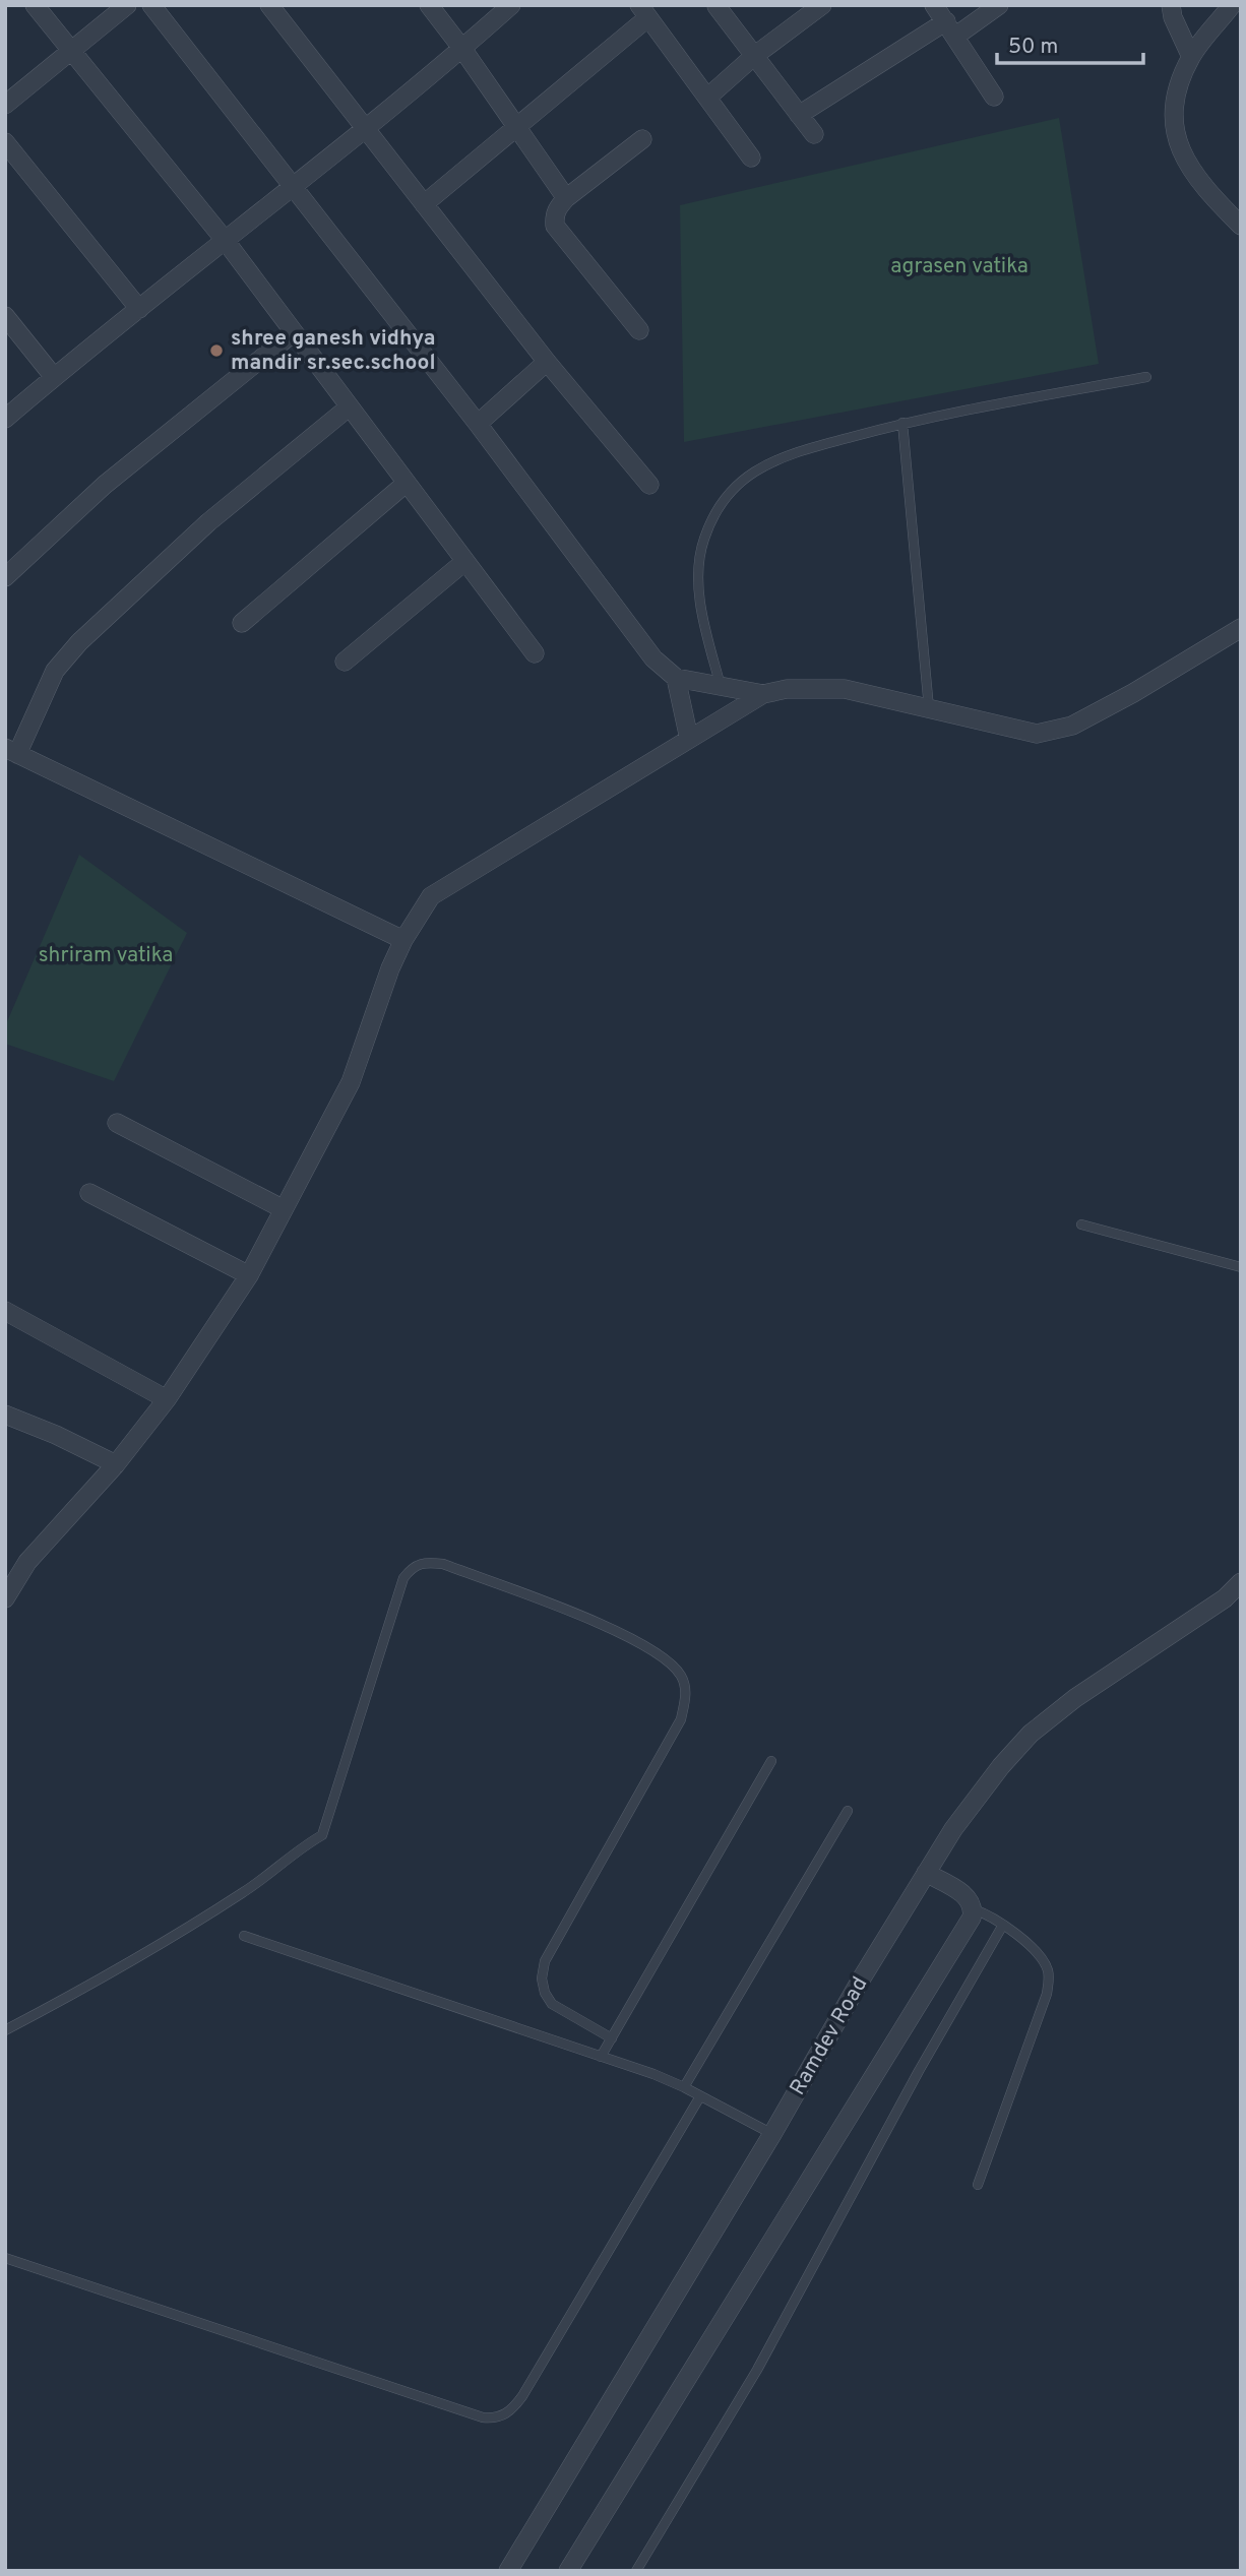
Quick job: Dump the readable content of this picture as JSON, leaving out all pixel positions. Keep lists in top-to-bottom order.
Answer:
{
  "streets": {
    "street": ["Ramdev Road"]
  },
  "parks": ["agrasen vatika", "shriram vatika"],
  "places": ["shree ganesh vidhya mandir sr.sec.school"],
  "scale_bar": "50 m"
}
